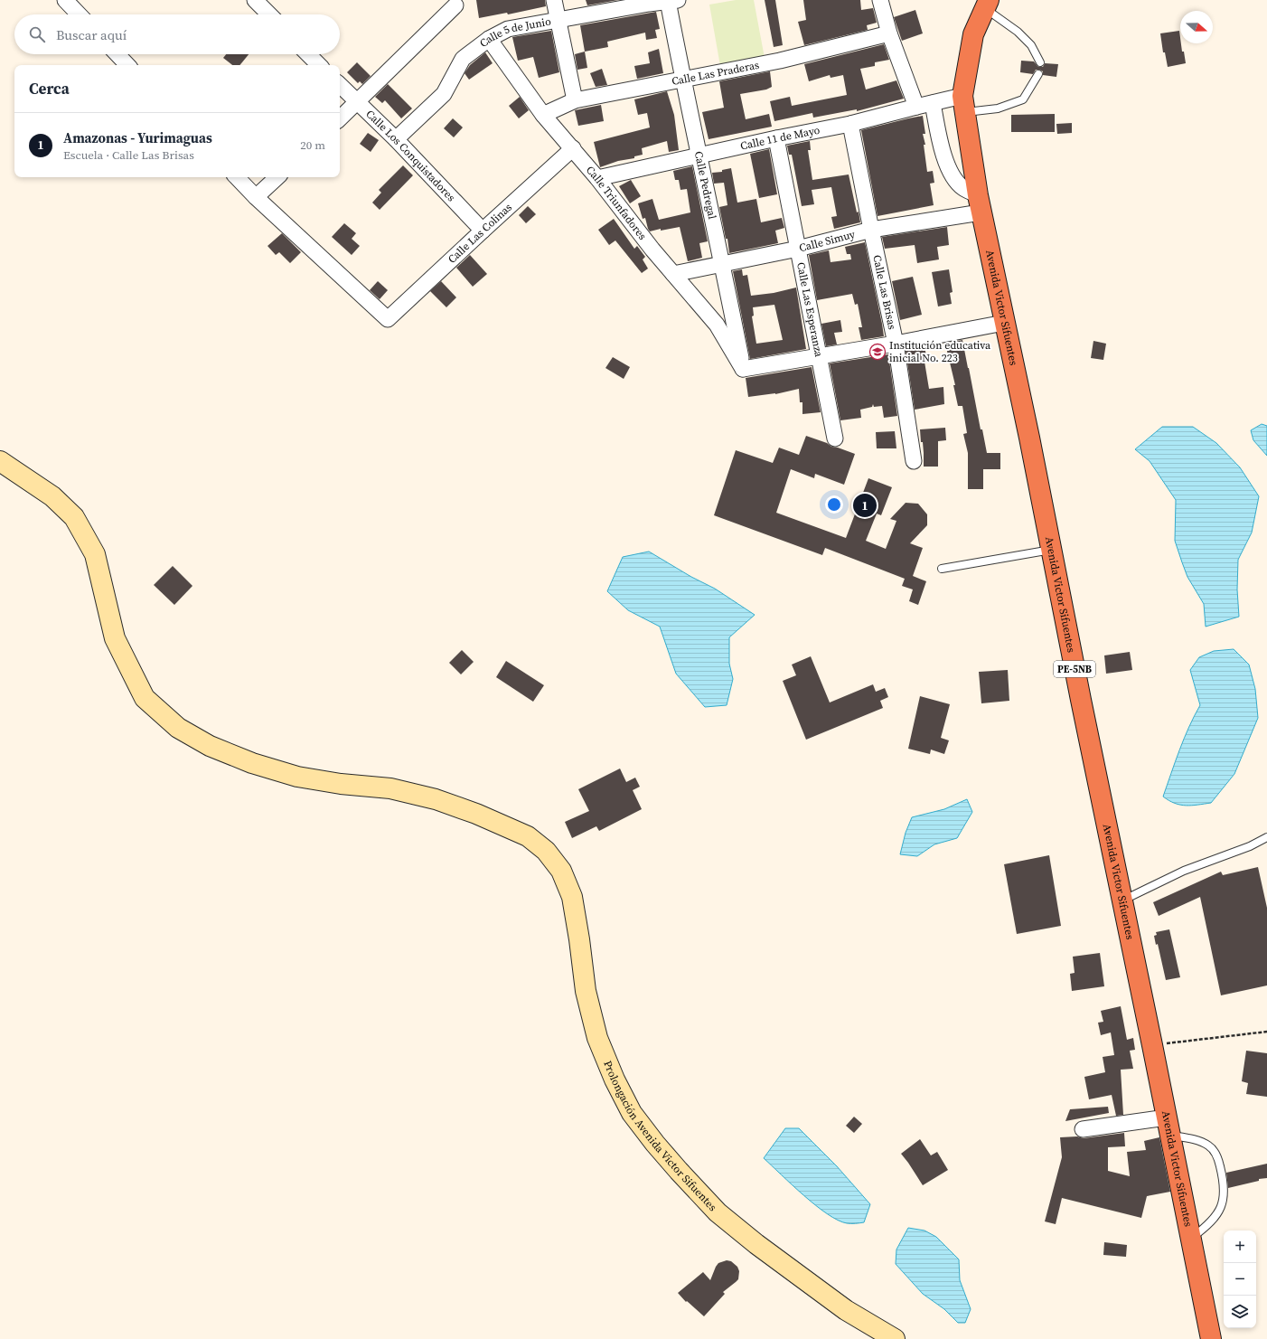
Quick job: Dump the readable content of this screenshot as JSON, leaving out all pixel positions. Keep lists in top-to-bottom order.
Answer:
{
  "streets": {
    "highway": ["Avenida Victor Sifuentes", "PE-5NB"],
    "street": [
      "Calle 5 de Junio",
      "Calle Las Praderas",
      "Calle 11 de Mayo",
      "Calle Los Conquistadores",
      "Calle Pedregal",
      "Calle Triunfadores",
      "Calle Las Colinas",
      "Calle Simuy",
      "Calle Las Brisas",
      "Calle Las Esperanza",
      "Prolongación Avenida Victor Sifuentes"
    ]
  },
  "crossings": [
    ["Calle 5 de Junio", "Calle Los Conquistadores"],
    ["Calle 5 de Junio", "Calle Pedregal"],
    ["Calle 5 de Junio", "Calle Triunfadores"],
    ["Calle Las Praderas", "Calle Pedregal"],
    ["Calle Las Praderas", "Calle Triunfadores"],
    ["Calle 11 de Mayo", "Calle Pedregal"],
    ["Calle 11 de Mayo", "Calle Triunfadores"],
    ["Calle 11 de Mayo", "Calle Las Brisas"],
    ["Calle 11 de Mayo", "Avenida Victor Sifuentes"],
    ["Calle 11 de Mayo", "Calle Las Esperanza"],
    ["Calle Los Conquistadores", "Calle Las Colinas"],
    ["Calle Pedregal", "Calle Triunfadores"],
    ["Calle Pedregal", "Calle Simuy"],
    ["Calle Triunfadores", "Calle Las Colinas"],
    ["Calle Triunfadores", "Calle Simuy"],
    ["Calle Simuy", "Calle Las Brisas"],
    ["Calle Simuy", "Avenida Victor Sifuentes"],
    ["Calle Simuy", "Calle Las Esperanza"]
  ],
  "places": {
    "school or university": ["Institución educativa inicial No. 223"]
  },
  "north": "right",
  "page": {
    "search": "Buscar aquí",
    "heading": "Cerca",
    "list": [
      {
        "mark": "1",
        "name": "Amazonas - Yurimaguas",
        "note": "Escuela · Calle Las Brisas",
        "value": "20 m"
      }
    ],
    "pins": "1",
    "map_buttons": ["+", "−"]
  }
}
